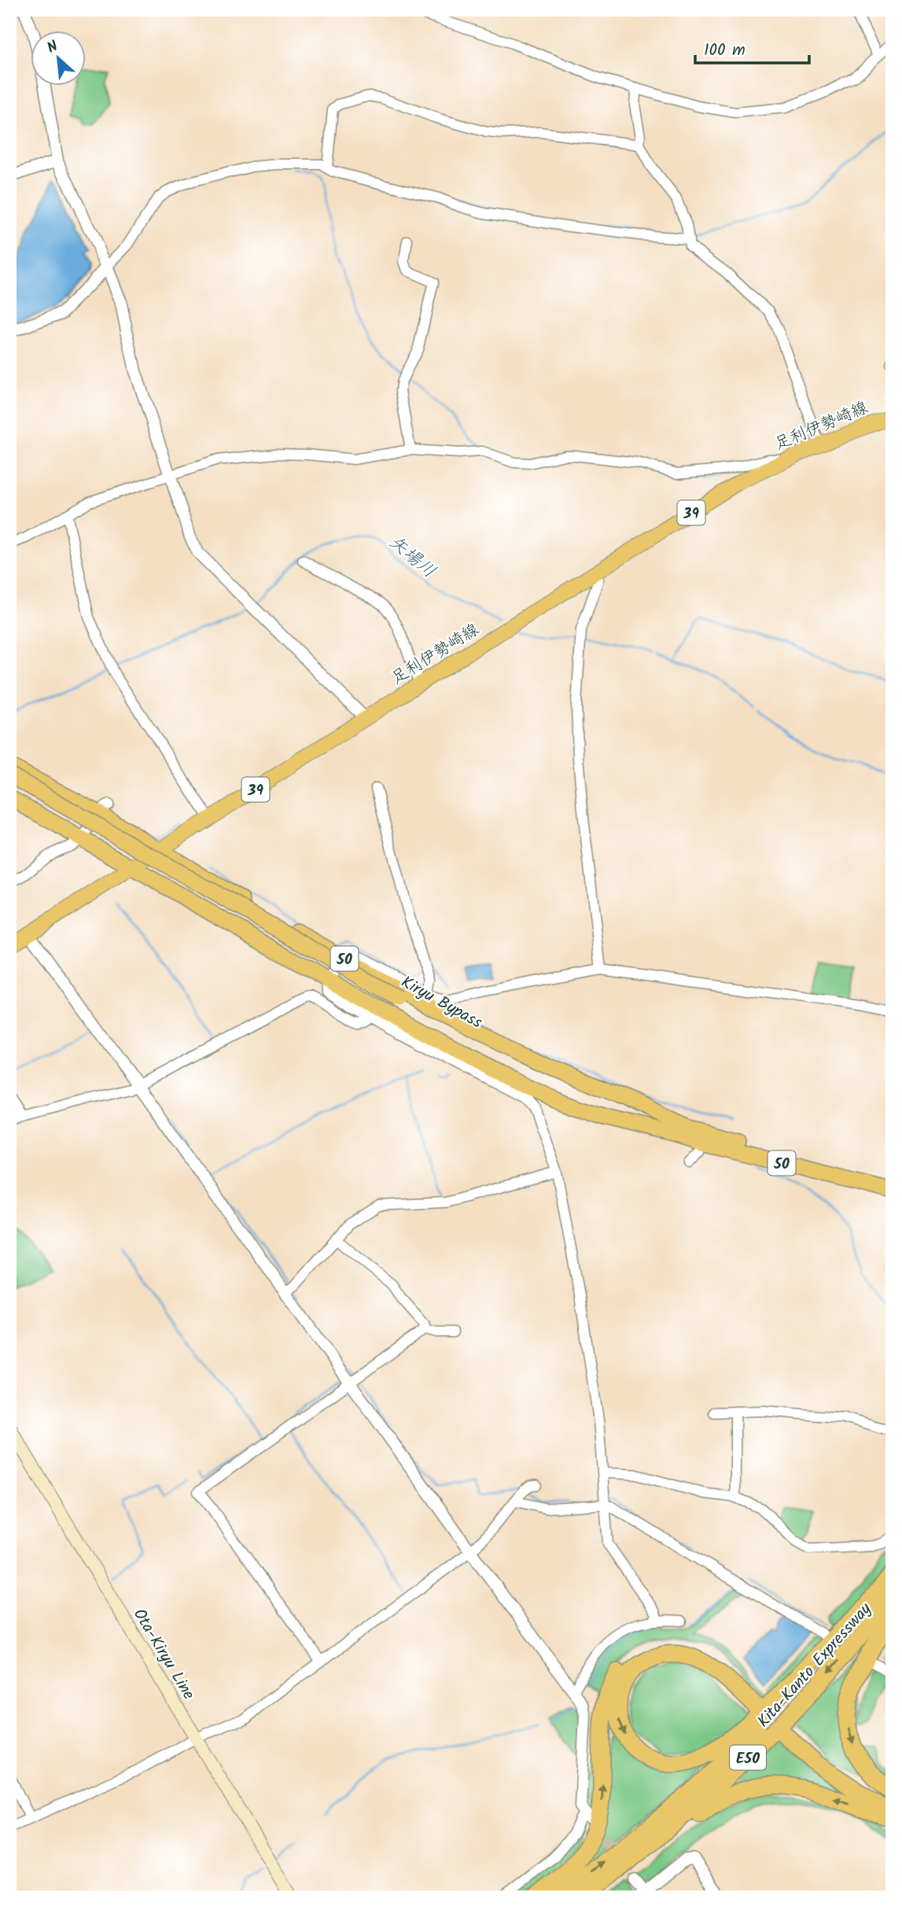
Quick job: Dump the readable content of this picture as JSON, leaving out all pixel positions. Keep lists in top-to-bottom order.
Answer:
{
  "streets": {
    "highway": [
      "50",
      "Kiryu Bypass",
      "Kita-Kanto Expressway",
      "E50"
    ],
    "main road": ["足利伊勢崎線", "39", "Ota-Kiryu Line"]
  },
  "crossings": [
    ["足利伊勢崎線", "50"],
    ["50", "Kiryu Bypass"]
  ],
  "water": ["矢場川"],
  "scale_bar": "100 m",
  "north": "top left"
}
